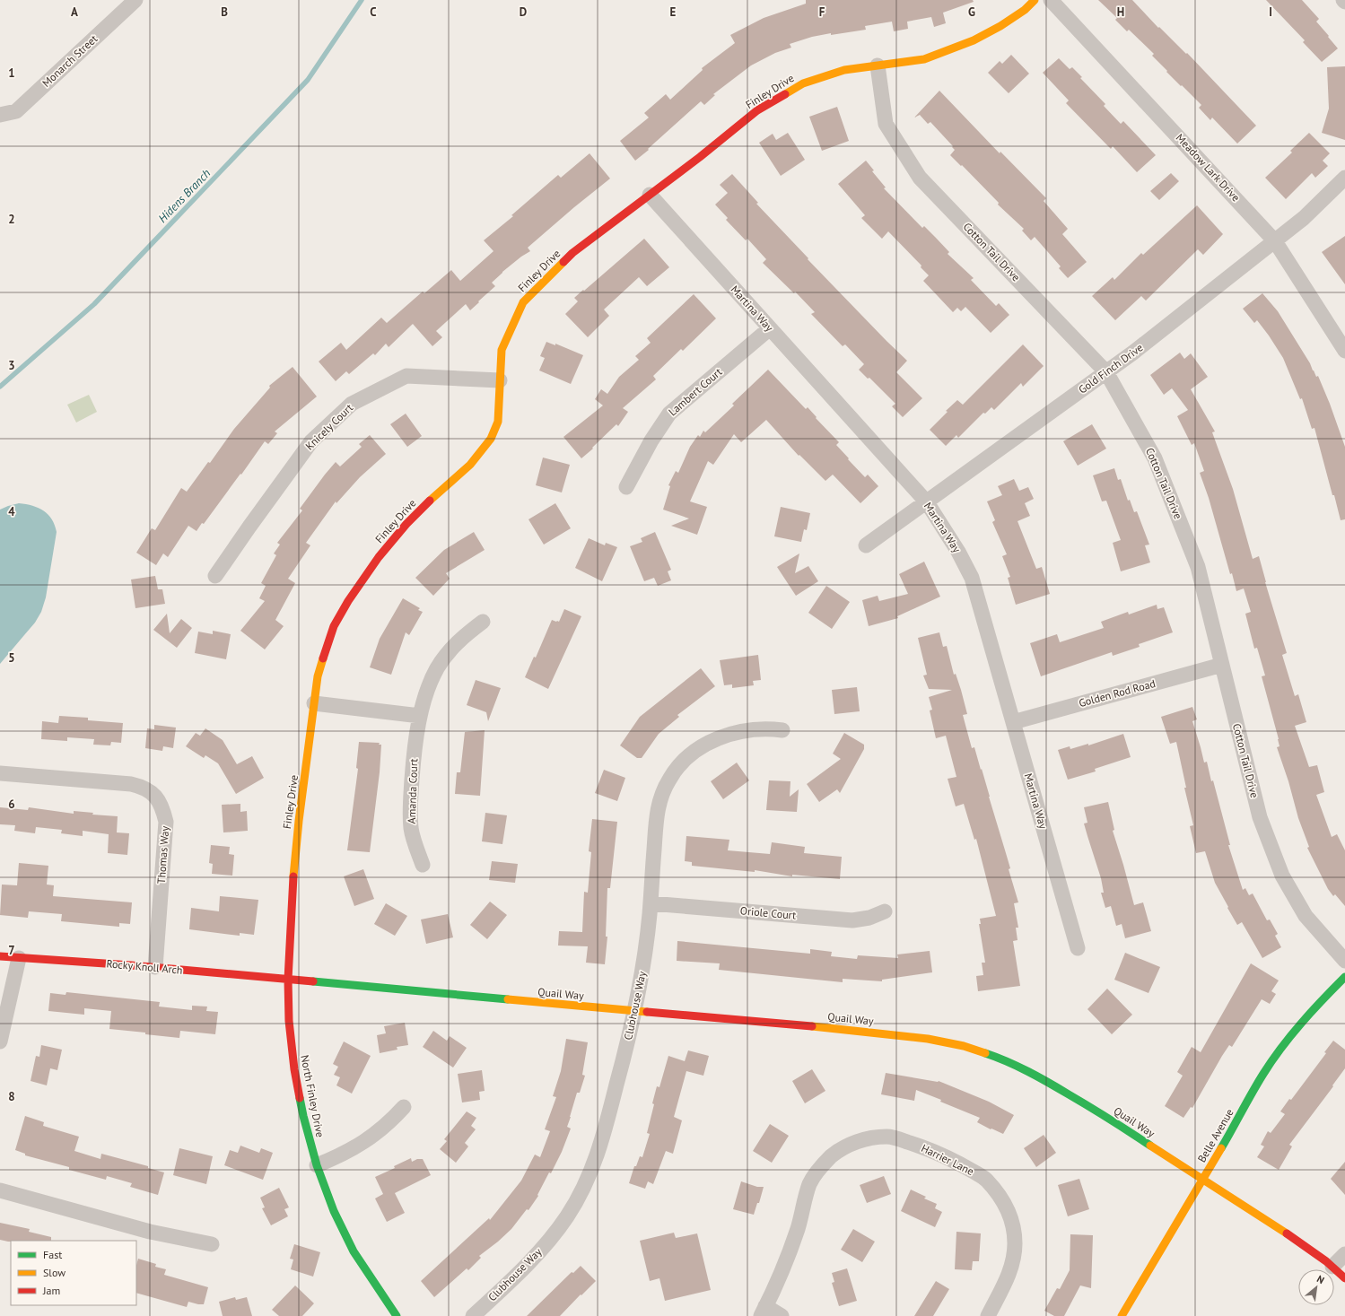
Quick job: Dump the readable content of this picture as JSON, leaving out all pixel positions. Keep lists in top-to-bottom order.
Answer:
{
  "streets": {
    "street": [
      "Monarch Street",
      "Finley Drive",
      "Meadow Lark Drive",
      "Cotton Tail Drive",
      "Martina Way",
      "Gold Finch Drive",
      "Lambert Court",
      "Knicely Court",
      "Golden Rod Road",
      "Amanda Court",
      "Thomas Way",
      "Oriole Court",
      "Rocky Knoll Arch",
      "Quail Way",
      "Clubhouse Way",
      "North Finley Drive",
      "Belle Avenue",
      "Harrier Lane"
    ]
  },
  "crossings": [
    ["Finley Drive", "Cotton Tail Drive"],
    ["Finley Drive", "Martina Way"],
    ["Finley Drive", "Knicely Court"],
    ["Finley Drive", "North Finley Drive"],
    ["Meadow Lark Drive", "Gold Finch Drive"],
    ["Cotton Tail Drive", "Gold Finch Drive"],
    ["Cotton Tail Drive", "Golden Rod Road"],
    ["Martina Way", "Gold Finch Drive"],
    ["Martina Way", "Lambert Court"],
    ["Martina Way", "Golden Rod Road"],
    ["Thomas Way", "Rocky Knoll Arch"],
    ["Oriole Court", "Clubhouse Way"],
    ["Rocky Knoll Arch", "Quail Way"],
    ["Rocky Knoll Arch", "North Finley Drive"],
    ["Quail Way", "Clubhouse Way"],
    ["Quail Way", "North Finley Drive"],
    ["Quail Way", "Belle Avenue"]
  ],
  "water": ["Hidens Branch"],
  "legend": ["Fast", "Slow", "Jam"],
  "north": "top right",
  "grid": {
    "columns": [
      "A",
      "B",
      "C",
      "D",
      "E",
      "F",
      "G",
      "H",
      "I"
    ],
    "rows": [
      "1",
      "2",
      "3",
      "4",
      "5",
      "6",
      "7",
      "8"
    ]
  }
}
